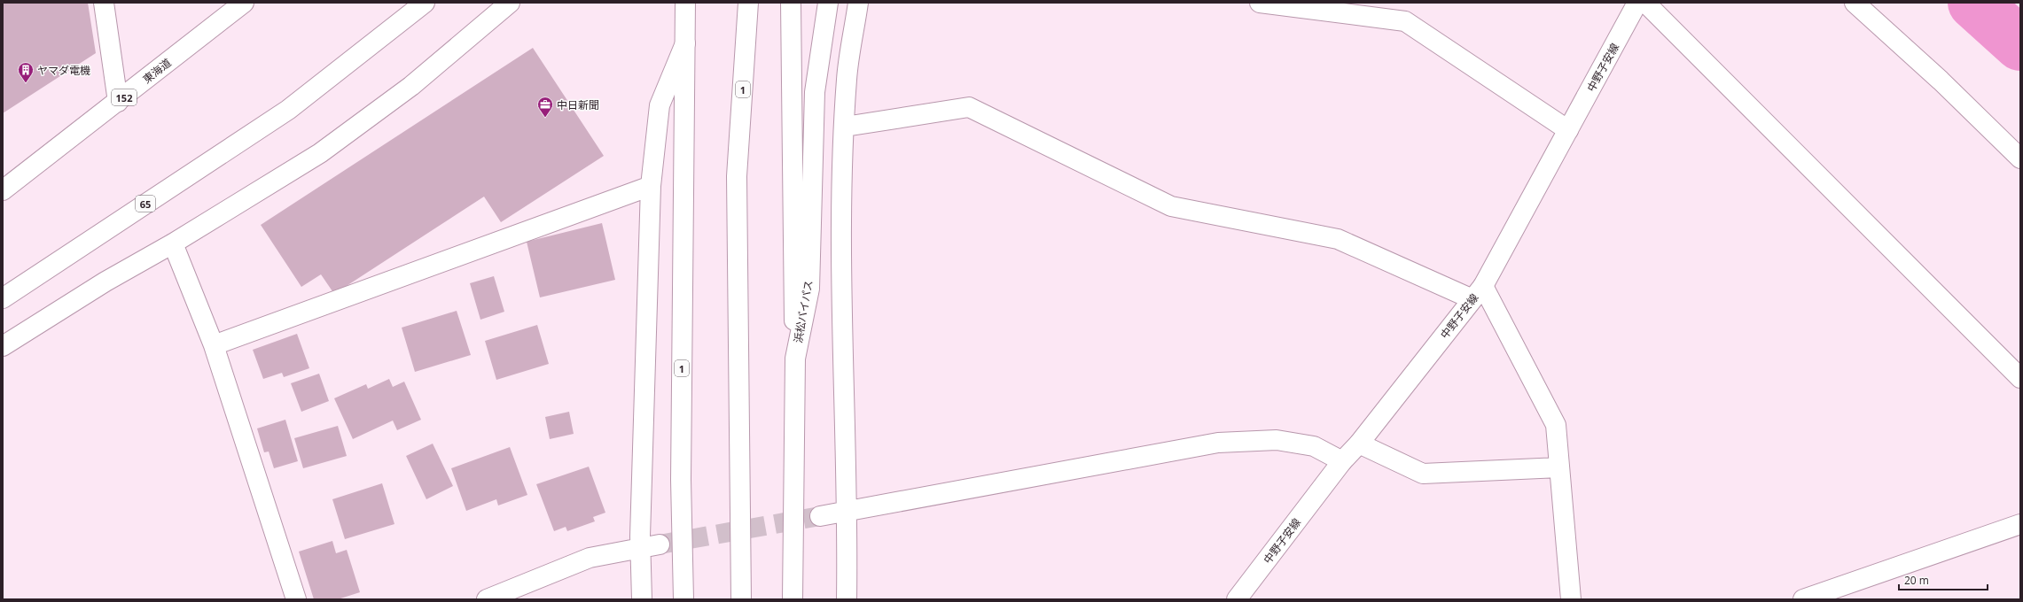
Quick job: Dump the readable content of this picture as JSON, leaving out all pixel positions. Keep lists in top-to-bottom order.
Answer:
{
  "streets": {
    "main road": [
      "中野子安線",
      "東海道",
      "1",
      "152",
      "65",
      "浜松バイパス"
    ]
  },
  "places": {
    "building": ["ヤマダ電機"],
    "office": ["中日新聞"]
  },
  "scale_bar": "20 m"
}
